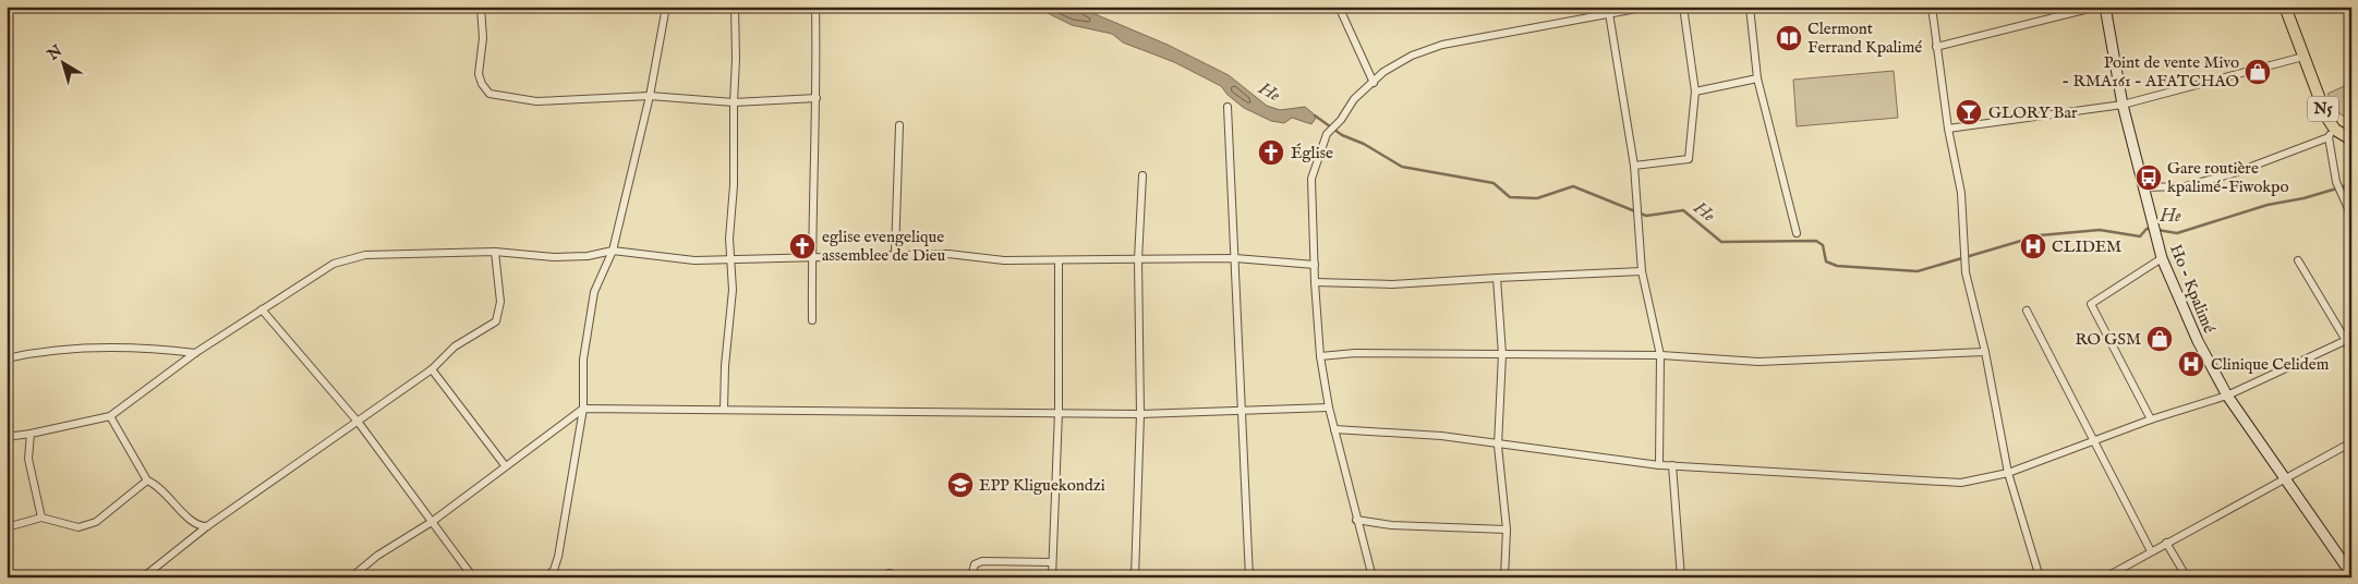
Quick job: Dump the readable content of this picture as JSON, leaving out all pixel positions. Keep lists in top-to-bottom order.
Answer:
{
  "streets": {
    "main road": ["N5", "Ho - Kpalimé"]
  },
  "water": ["He"],
  "places": {
    "library": ["Clermont Ferrand Kpalimé"],
    "shop": ["Point de vente Mivo - RMA161 - AFATCHAO", "RO GSM"],
    "bar": ["GLORY Bar"],
    "church": ["Église", "eglise evengelique assemblee de Dieu"],
    "bus stop": ["Gare routière kpalimé-Fiwokpo"],
    "hospital": ["CLIDEM", "Clinique Celidem"],
    "school or university": ["EPP Kliguekondzi"]
  },
  "north": "top left"
}
